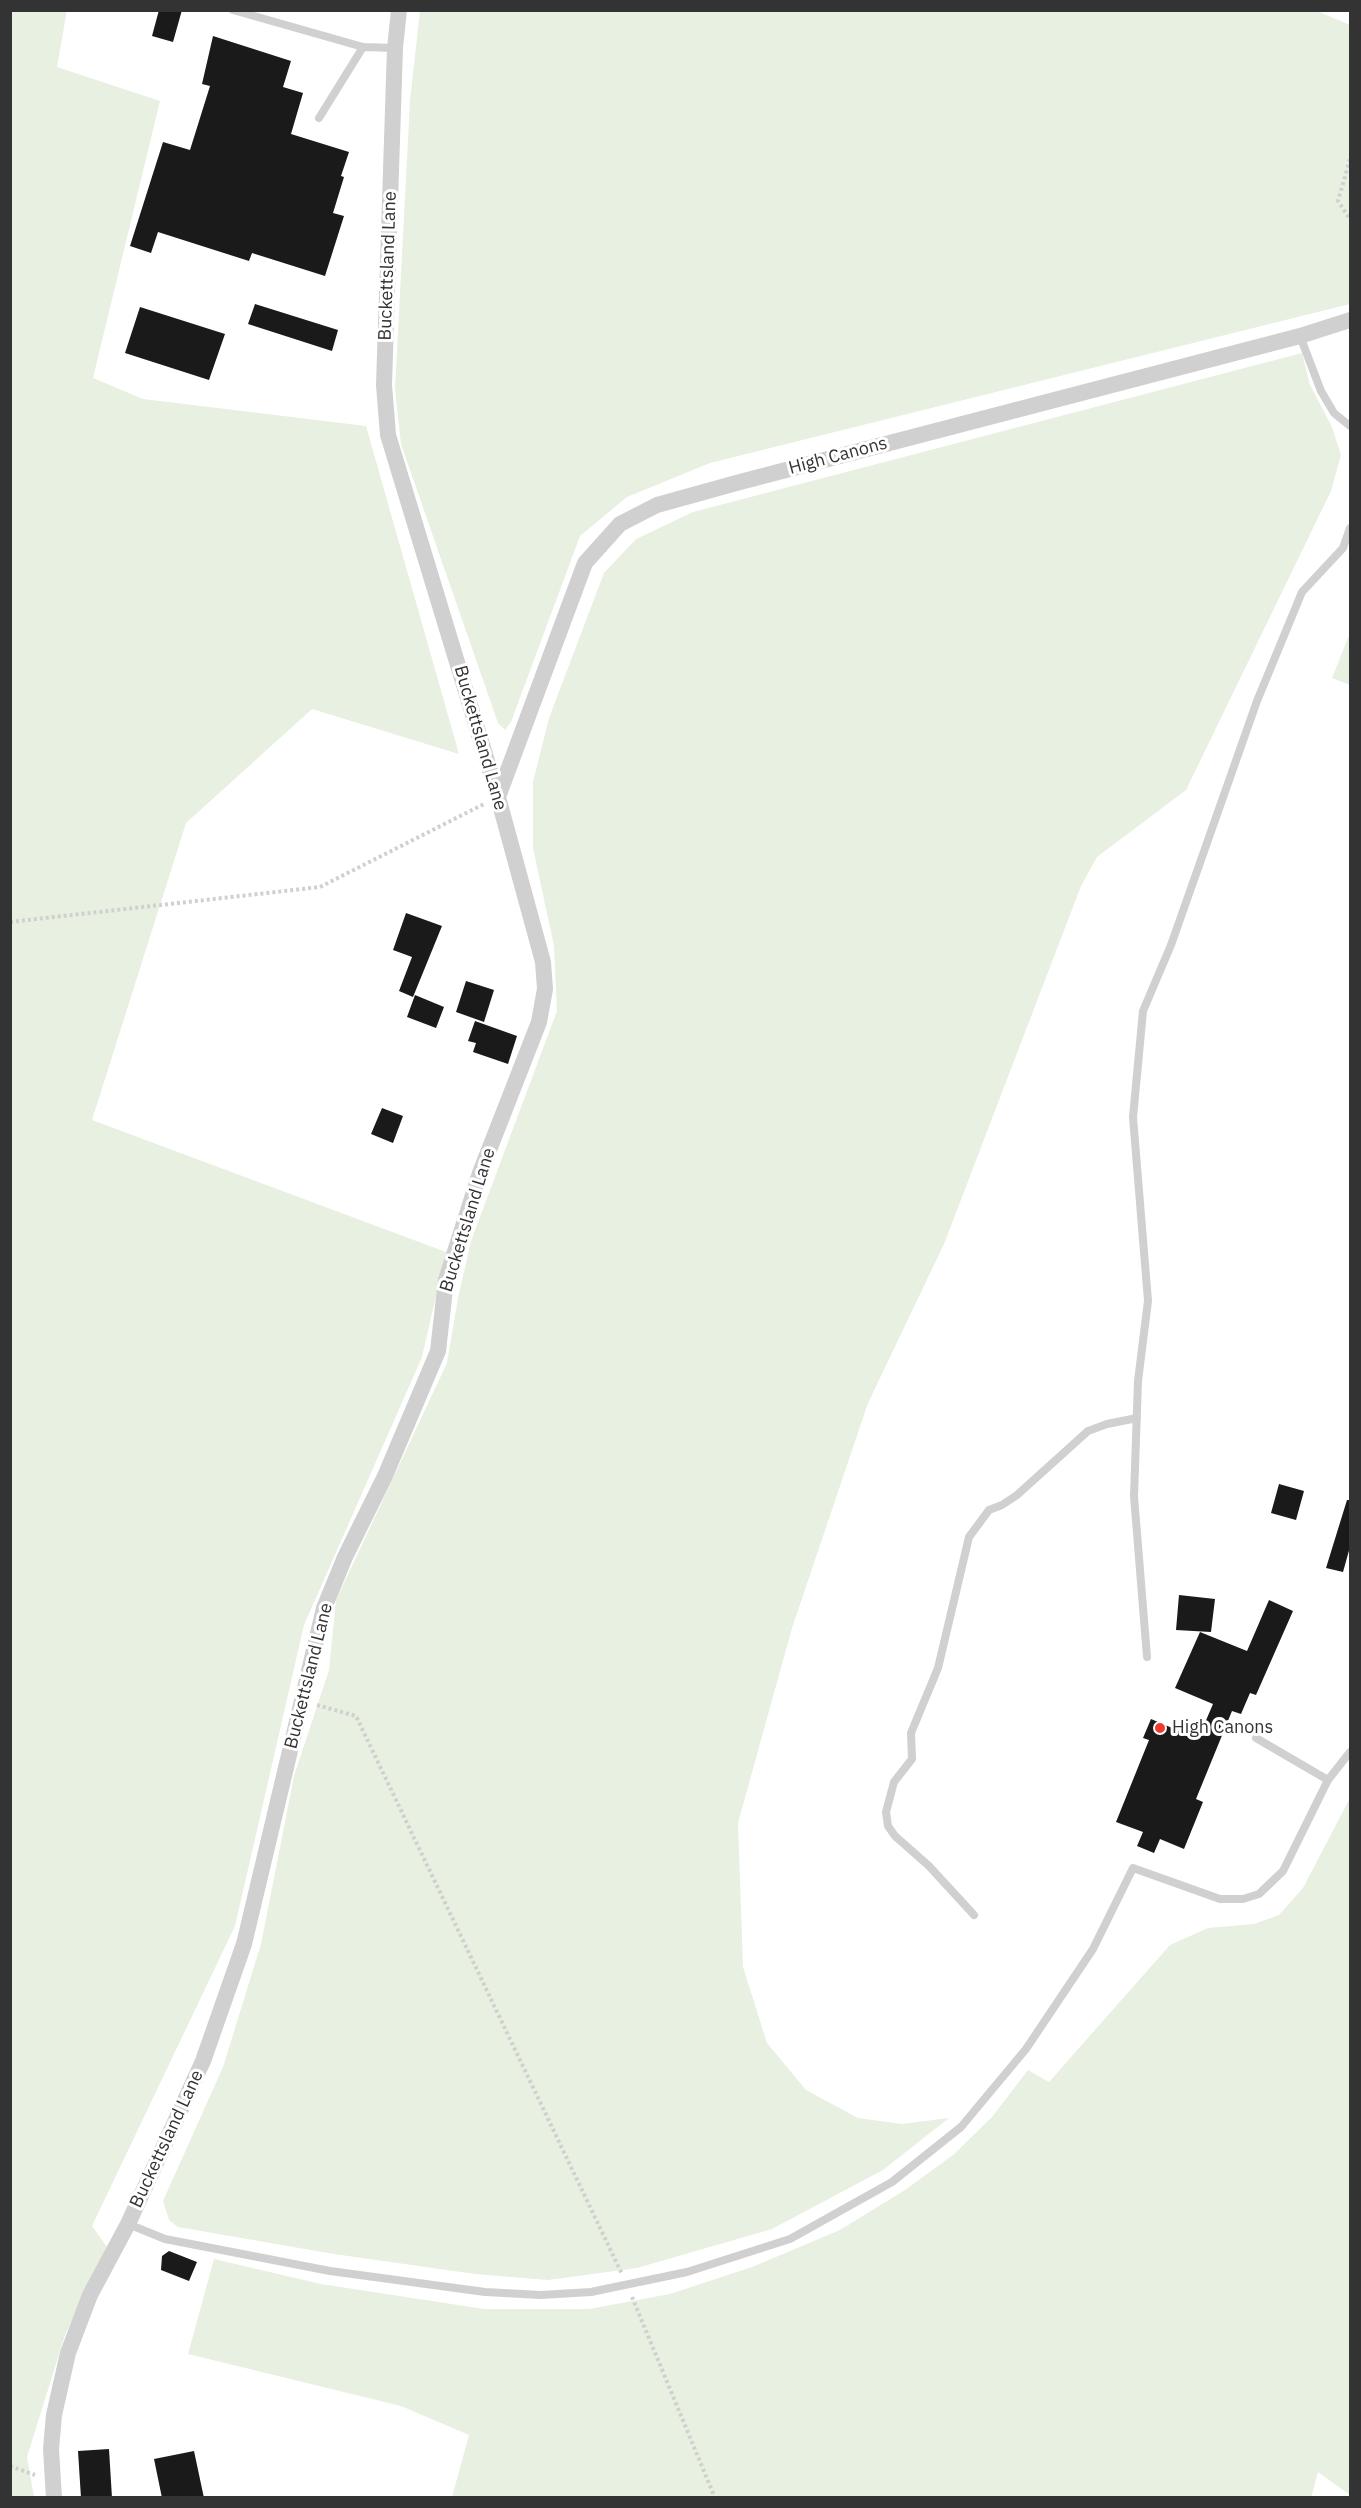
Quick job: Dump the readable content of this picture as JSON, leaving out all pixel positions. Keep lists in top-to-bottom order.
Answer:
{
  "streets": {
    "street": ["Buckettsland Lane", "High Canons"]
  },
  "crossings": [
    ["Buckettsland Lane", "High Canons"]
  ],
  "places": ["High Canons"]
}
